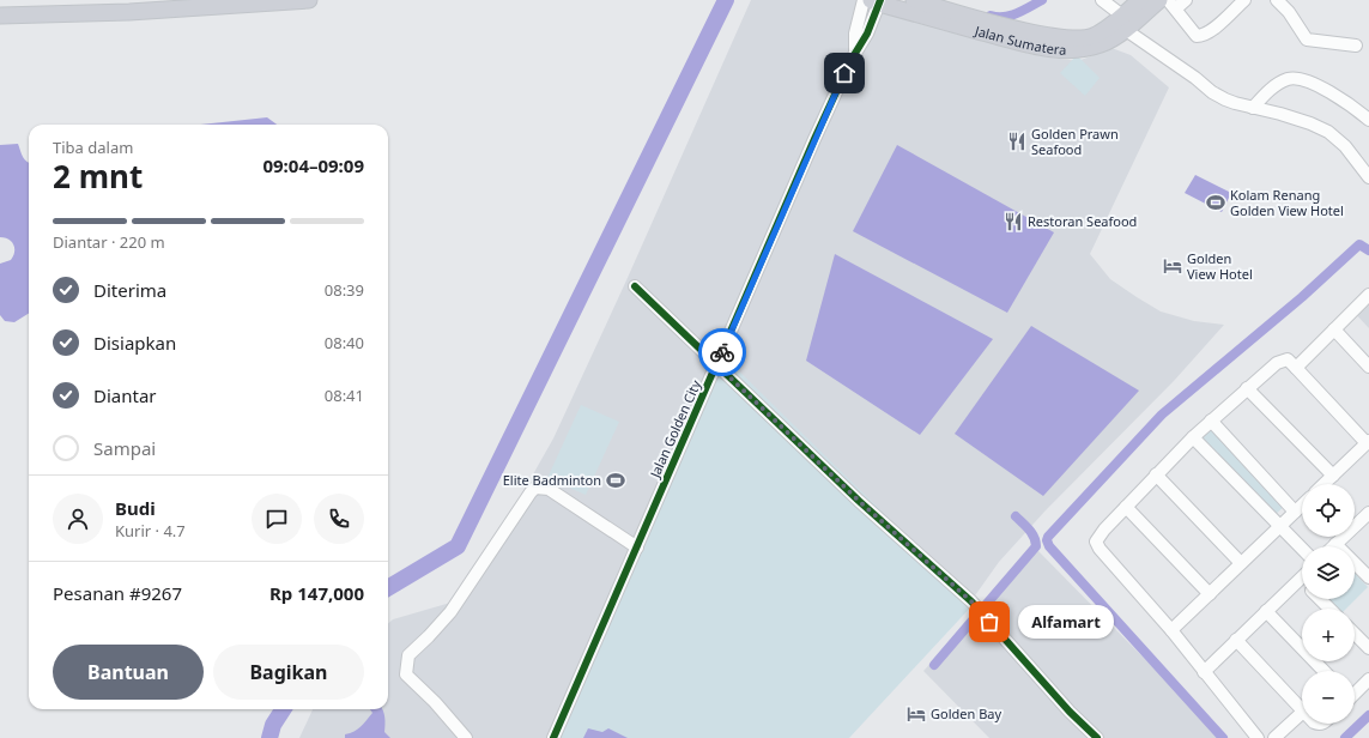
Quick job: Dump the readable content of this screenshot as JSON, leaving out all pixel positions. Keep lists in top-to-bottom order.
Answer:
{
  "streets": {
    "main road": ["Jalan Sumatera"],
    "street": ["Jalan Golden City"]
  },
  "crossings": [
    ["Jalan Sumatera", "Jalan Golden City"]
  ],
  "places": {
    "restaurant": ["Golden Prawn Seafood", "Restoran Seafood"],
    "sports": ["Kolam Renang Golden View Hotel", "Elite Badminton"],
    "hotel": ["Golden View Hotel", "Golden Bay"],
    "other": ["Alfamart"]
  },
  "page": {
    "heading": ["2 mnt", "Tiba dalam", "09:04–09:09"],
    "panel": [
      "Budi",
      "Kurir · 4.7",
      "Pesanan #9267",
      "Rp 147,000"
    ],
    "bar": "Diantar · 220 m",
    "list": [
      ["Diterima", "08:39"],
      ["Disiapkan", "08:40"],
      ["Diantar", "08:41"],
      "Sampai"
    ],
    "map_buttons": ["+", "−"],
    "bubble": "Alfamart",
    "buttons": ["Bantuan", "Bagikan"]
  }
}
